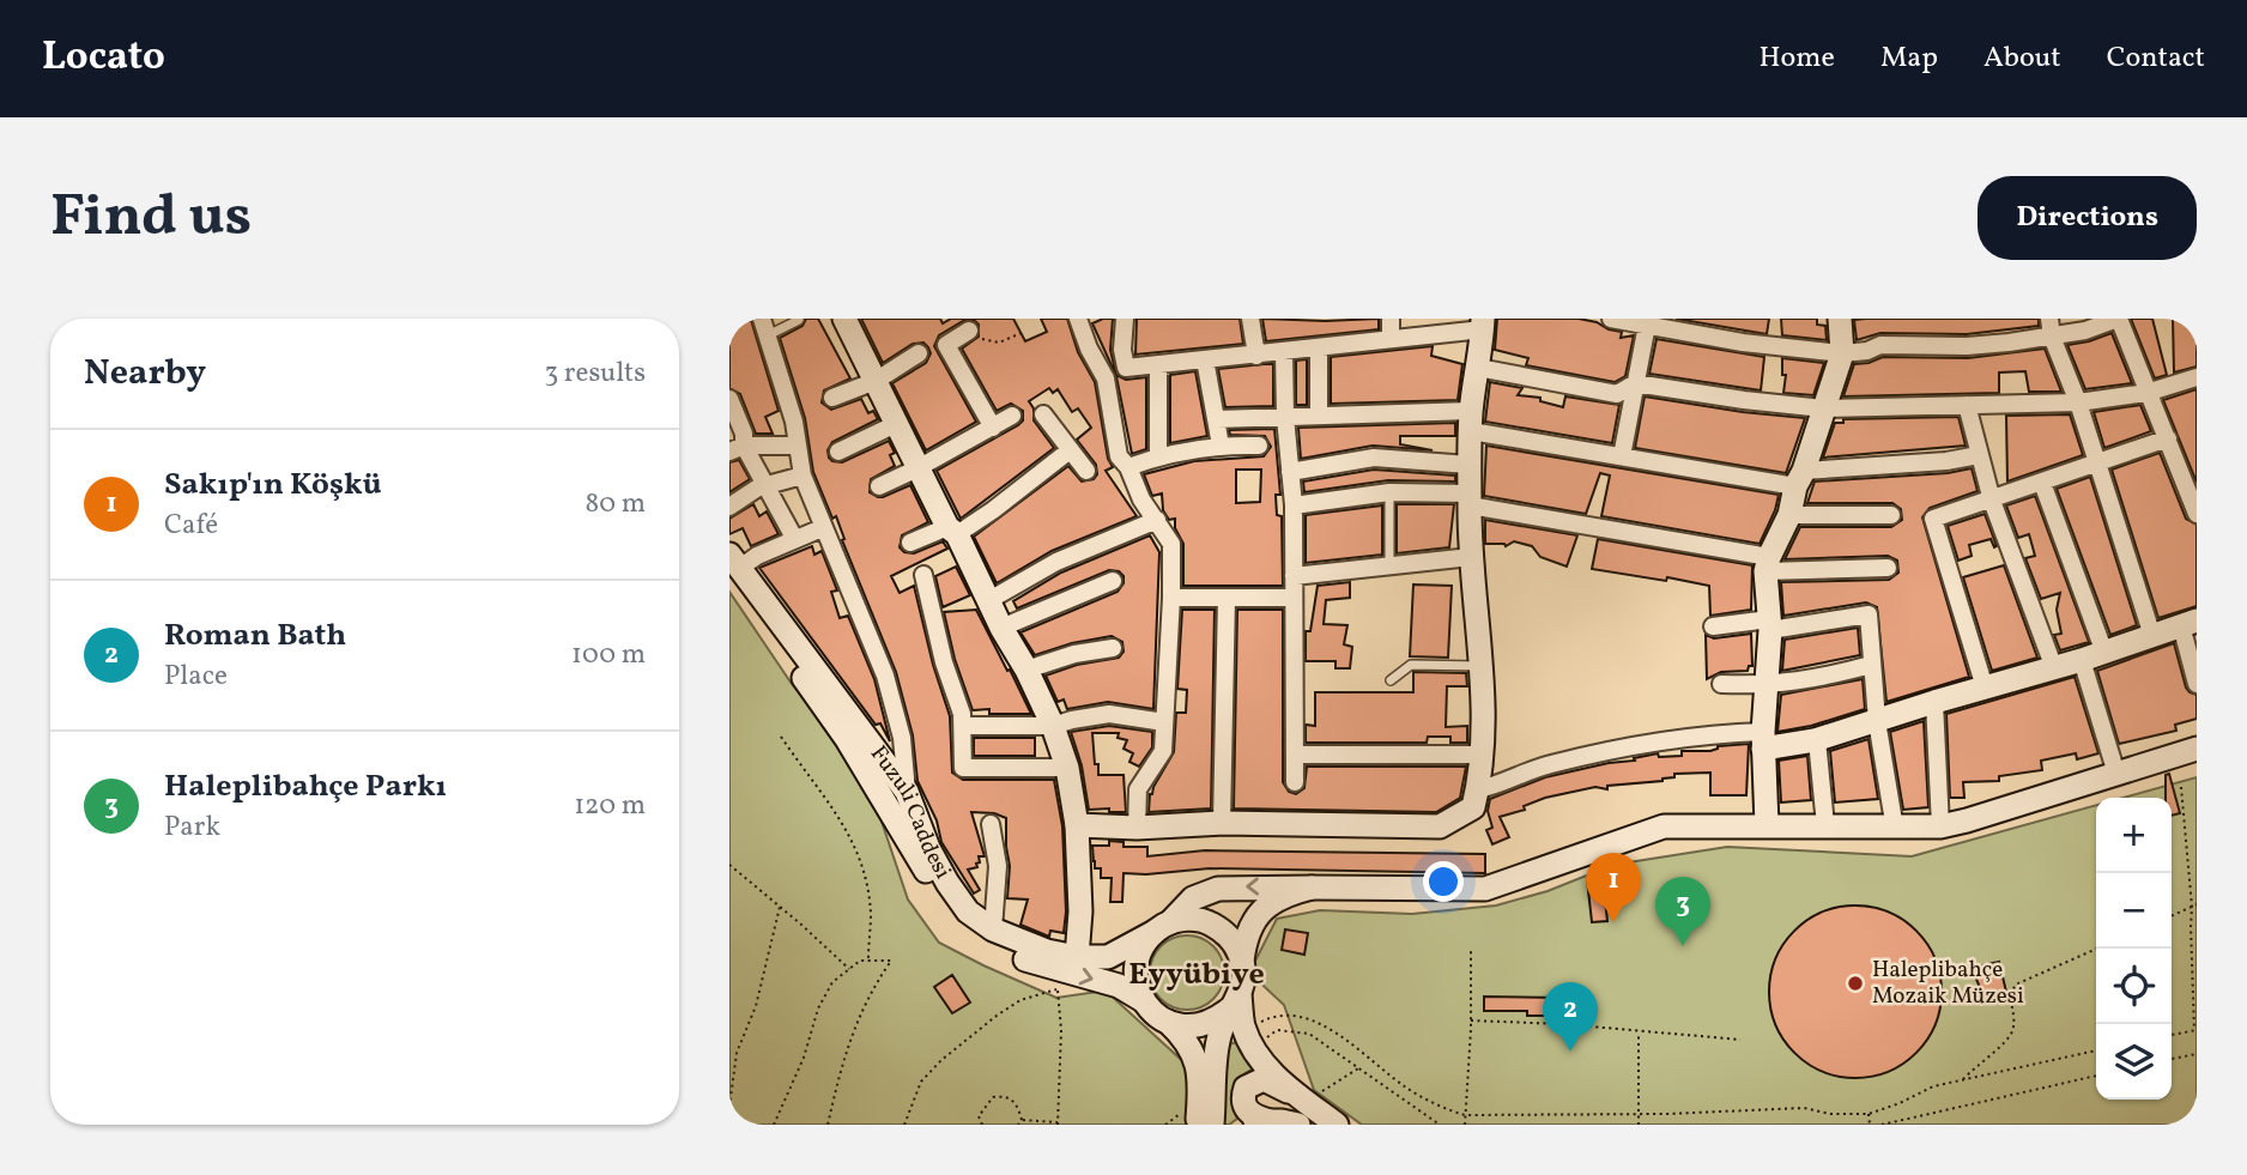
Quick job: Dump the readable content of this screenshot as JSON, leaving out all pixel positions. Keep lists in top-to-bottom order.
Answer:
{
  "streets": {
    "street": ["Fuzuli Caddesi"]
  },
  "districts": ["Eyyübiye"],
  "places": ["Haleplibahçe Mozaik Müzesi"],
  "page": {
    "header": "Locato",
    "nav": [
      "Home",
      "Map",
      "About",
      "Contact"
    ],
    "buttons": "Directions",
    "title": "Find us",
    "heading": ["Nearby", "3 results"],
    "list": [
      {
        "mark": "1",
        "name": "Sakıp'ın Köşkü",
        "note": "Café",
        "value": "80 m"
      },
      {
        "mark": "2",
        "name": "Roman Bath",
        "note": "Place",
        "value": "100 m"
      },
      {
        "mark": "3",
        "name": "Haleplibahçe Parkı",
        "note": "Park",
        "value": "120 m"
      }
    ],
    "map_buttons": ["+", "−"],
    "pins": ["1", "3", "2"]
  }
}
